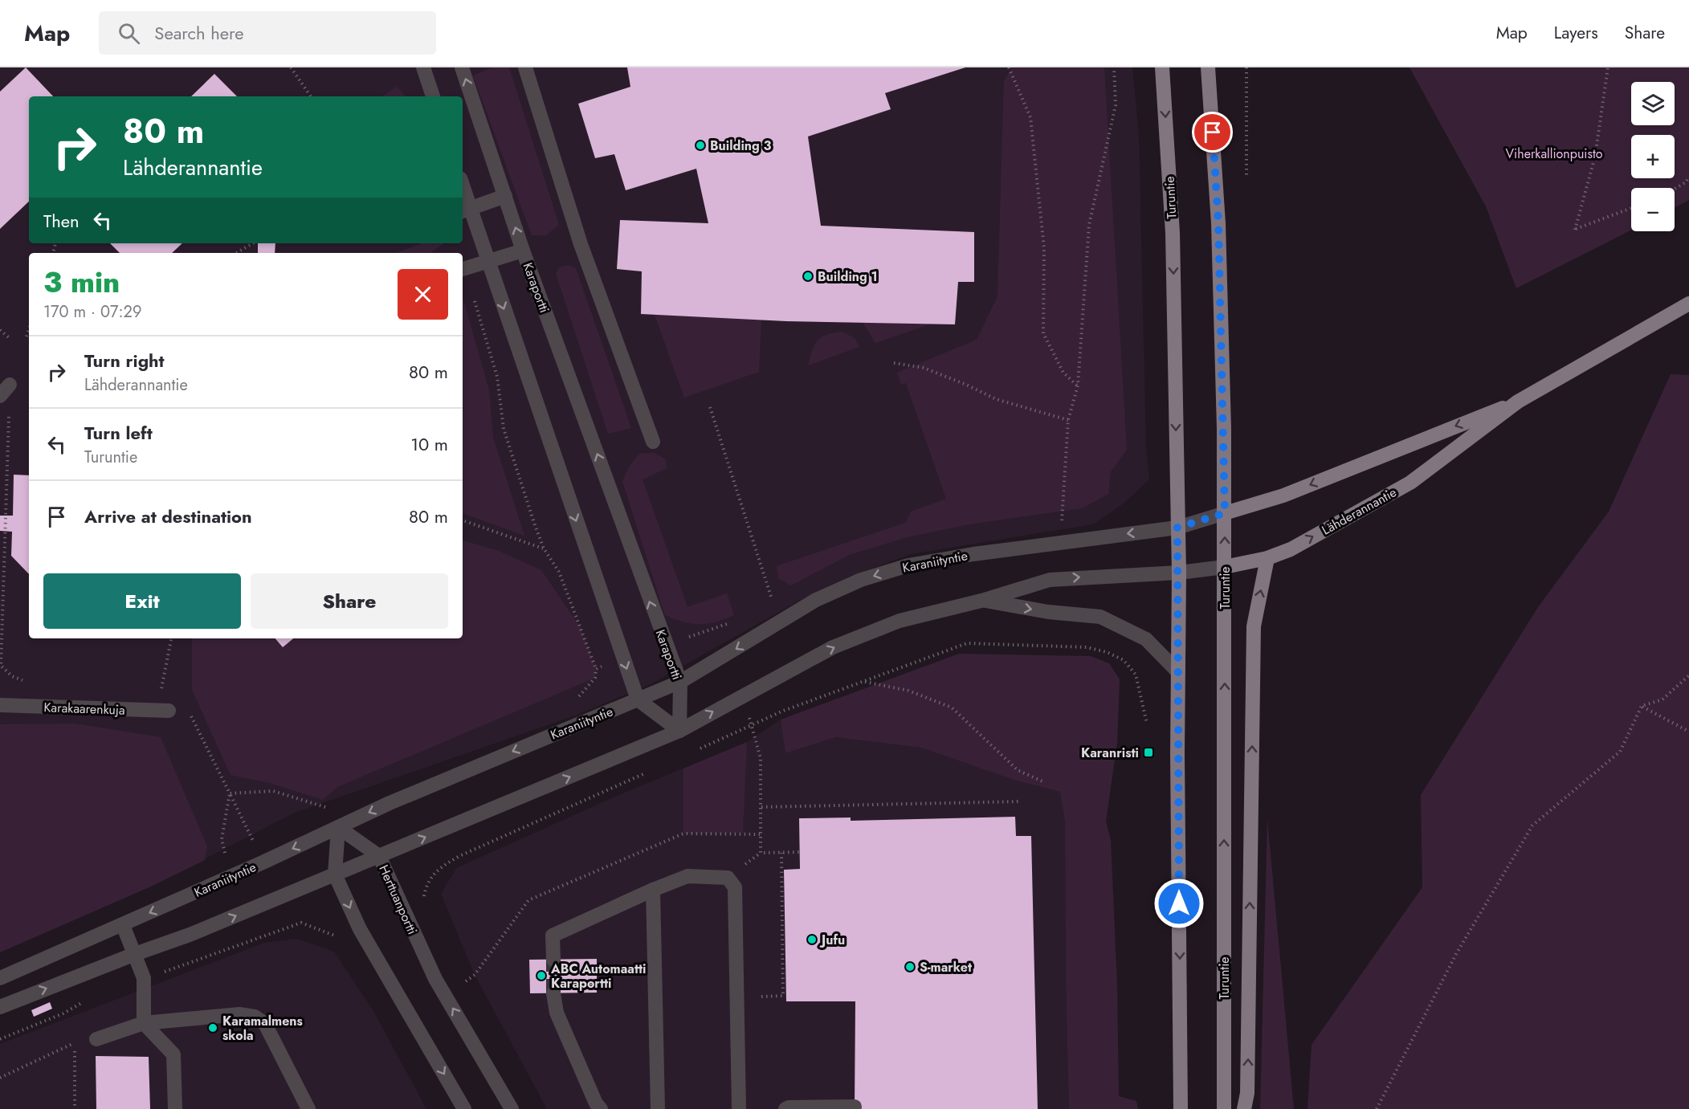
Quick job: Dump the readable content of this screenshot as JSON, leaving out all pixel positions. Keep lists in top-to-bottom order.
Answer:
{
  "streets": {
    "main road": ["Turuntie", "Lähderannantie"],
    "street": [
      "Karaportti",
      "Karaniityntie",
      "Karakaarenkuja",
      "Herttuanportti"
    ]
  },
  "crossings": [
    ["Turuntie", "Lähderannantie"],
    ["Turuntie", "Karaniityntie"],
    ["Karaportti", "Karaniityntie"],
    ["Lähderannantie", "Karaniityntie"],
    ["Karaniityntie", "Herttuanportti"]
  ],
  "parks": ["Viherkallionpuisto"],
  "places": {
    "other": [
      "Building 3",
      "Building 1",
      "Jufu",
      "S-market",
      "ABC Automaatti Karaportti",
      "Karamalmens skola"
    ],
    "transit": ["Karanristi"]
  },
  "page": {
    "header": "Map",
    "search": "Search here",
    "nav": ["Map", "Layers", "Share"],
    "map_buttons": ["+", "−"],
    "turn": ["80 m", "Lähderannantie"],
    "then": "Then",
    "heading": ["3 min", "170 m · 07:29"],
    "list": [
      {
        "name": "Turn right",
        "note": "Lähderannantie",
        "value": "80 m"
      },
      {
        "name": "Turn left",
        "note": "Turuntie",
        "value": "10 m"
      },
      {
        "name": "Arrive at destination",
        "value": "80 m"
      }
    ],
    "buttons": ["Exit", "Share"]
  }
}
